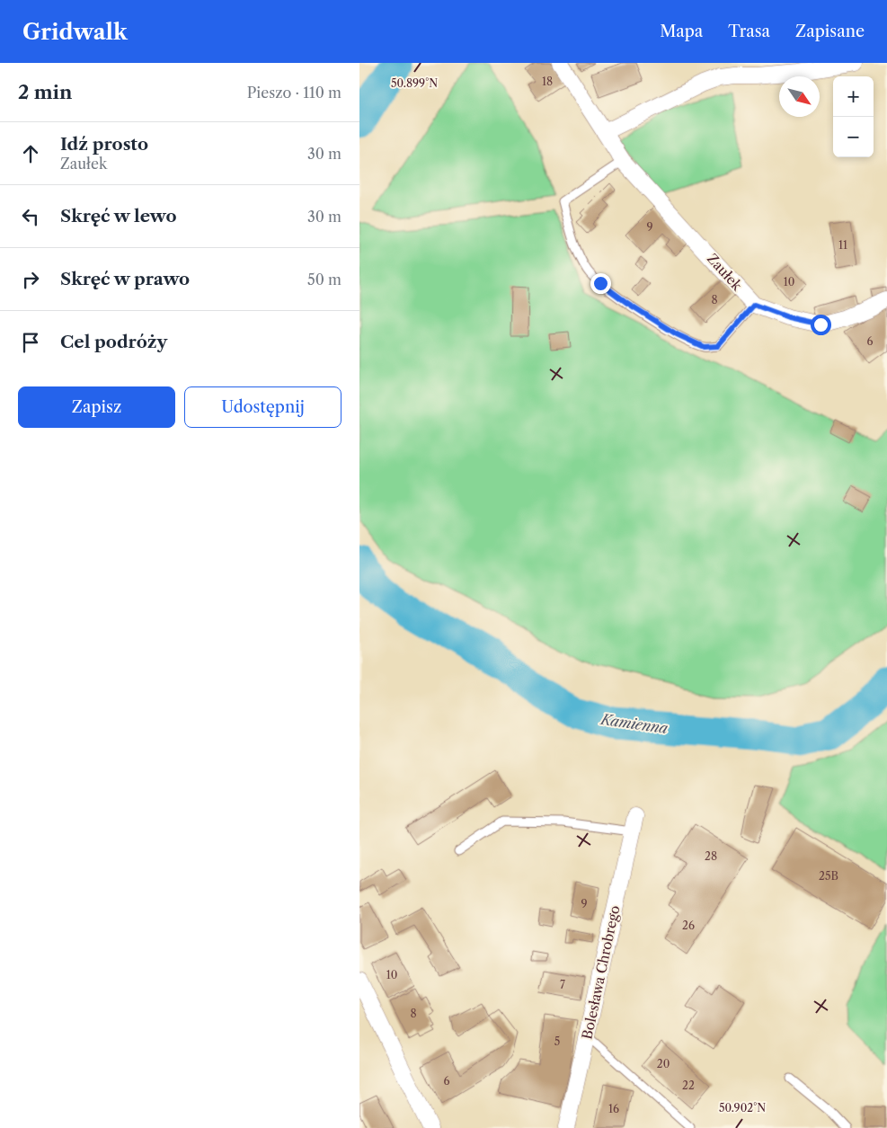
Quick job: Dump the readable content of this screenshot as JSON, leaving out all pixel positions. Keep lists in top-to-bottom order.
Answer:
{
  "streets": {
    "street": ["Zaułek", "Bolesława Chrobrego"]
  },
  "water": ["Kamienna"],
  "house_numbers": [
    "18",
    "9",
    "11",
    "10",
    "8",
    "6",
    "28",
    "25B",
    "9",
    "26",
    "10",
    "7",
    "8",
    "5",
    "20",
    "6",
    "22",
    "16"
  ],
  "north": "bottom right",
  "page": {
    "header": "Gridwalk",
    "nav": ["Mapa", "Trasa", "Zapisane"],
    "heading": ["2 min", "Pieszo · 110 m"],
    "map_buttons": ["+", "−"],
    "list": [
      ["Idź prosto", "Zaułek", "30 m"],
      ["Skręć w lewo", "30 m"],
      ["Skręć w prawo", "50 m"],
      "Cel podróży"
    ],
    "buttons": ["Zapisz", "Udostępnij"]
  },
  "coordinates": ["50.899°N", "50.902°N"]
}
